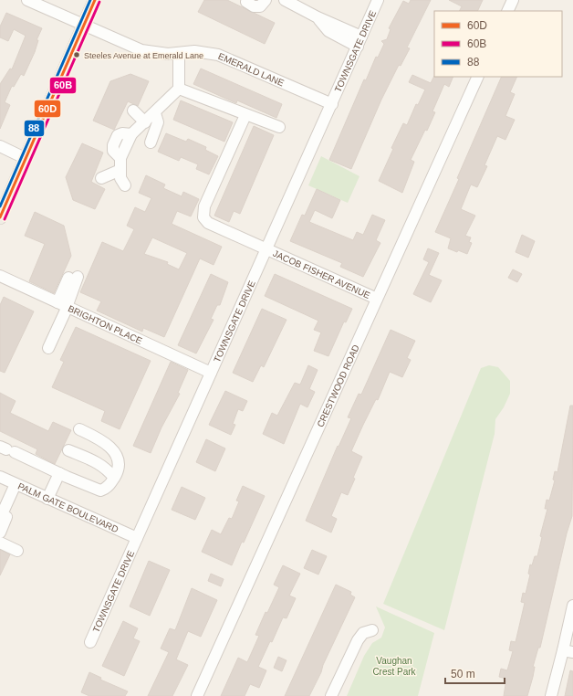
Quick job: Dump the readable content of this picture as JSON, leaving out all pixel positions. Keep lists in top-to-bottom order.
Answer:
{
  "streets": {
    "street": [
      "TOWNSGATE DRIVE",
      "EMERALD LANE",
      "JACOB FISHER AVENUE",
      "BRIGHTON PLACE",
      "CRESTWOOD ROAD",
      "PALM GATE BOULEVARD"
    ]
  },
  "crossings": [
    ["TOWNSGATE DRIVE", "EMERALD LANE"],
    ["TOWNSGATE DRIVE", "JACOB FISHER AVENUE"],
    ["TOWNSGATE DRIVE", "BRIGHTON PLACE"],
    ["TOWNSGATE DRIVE", "PALM GATE BOULEVARD"],
    ["JACOB FISHER AVENUE", "CRESTWOOD ROAD"]
  ],
  "parks": ["Vaughan Crest Park"],
  "places": ["Steeles Avenue at Emerald Lane"],
  "lines": ["transit line 60D", "transit line 88", "transit line 60B"],
  "legend": ["60D", "60B", "88"],
  "scale_bar": "50 m"
}
